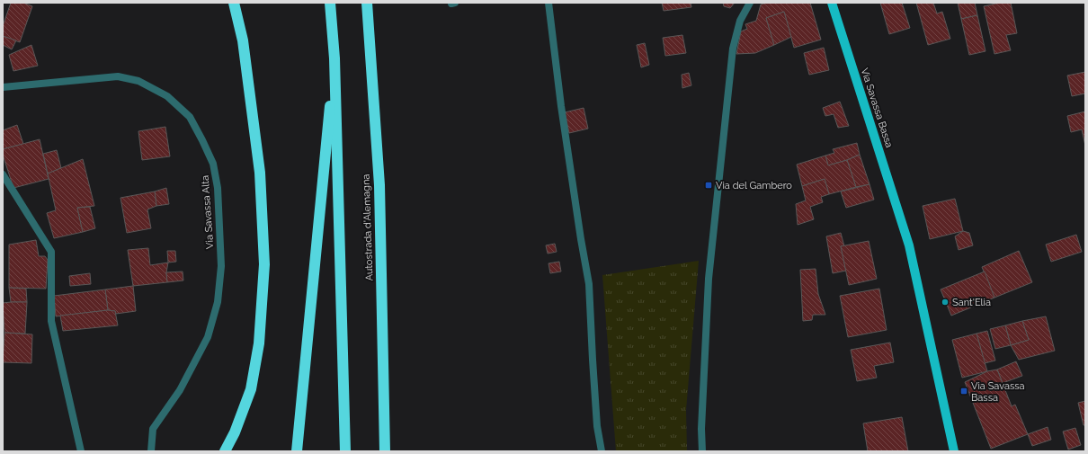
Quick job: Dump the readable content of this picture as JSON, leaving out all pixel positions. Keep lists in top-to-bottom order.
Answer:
{
  "streets": {
    "highway": ["Autostrada d'Alemagna"],
    "main road": ["Via Savassa Bassa"],
    "street": ["Via Savassa Alta"]
  },
  "places": {
    "transit": ["Via del Gambero", "Via Savassa Bassa"],
    "other": ["Sant'Elia"]
  }
}
